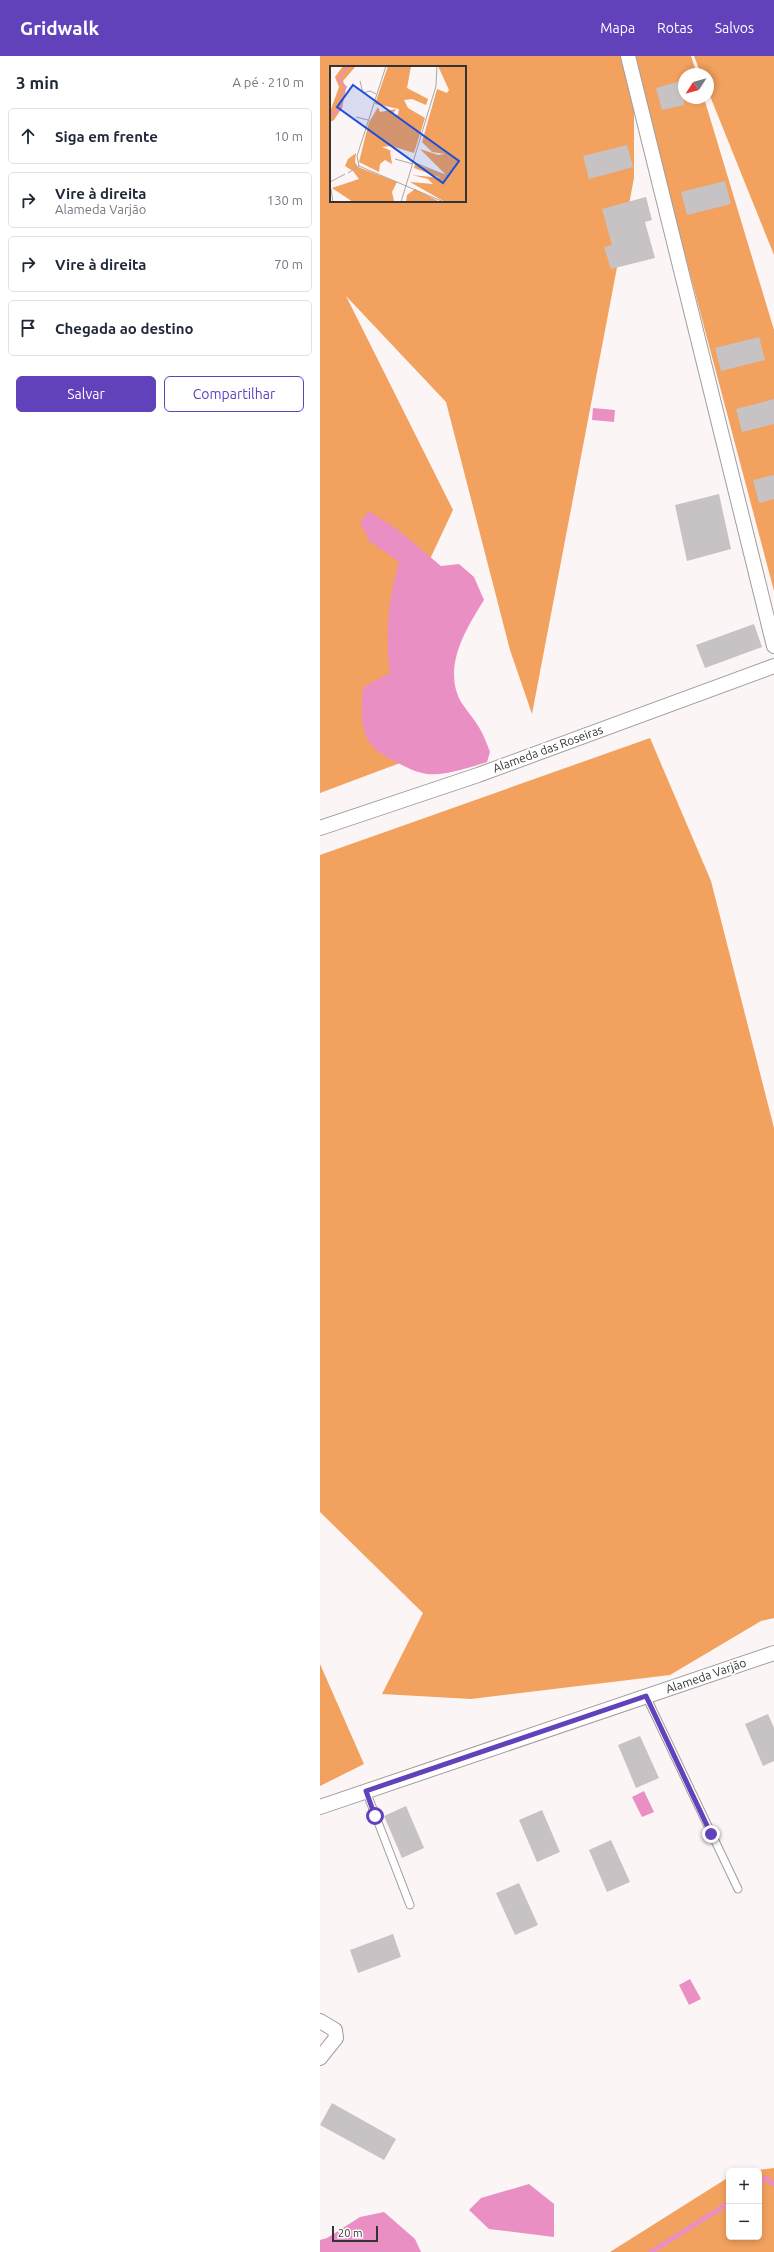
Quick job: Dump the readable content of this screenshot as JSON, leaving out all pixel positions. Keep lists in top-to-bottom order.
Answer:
{
  "streets": {
    "street": ["Alameda das Roseiras", "Alameda Varjão"]
  },
  "scale_bar": "20 m",
  "north": "bottom left",
  "page": {
    "header": "Gridwalk",
    "nav": ["Mapa", "Rotas", "Salvos"],
    "heading": ["3 min", "A pé · 210 m"],
    "list": [
      ["Siga em frente", "10 m"],
      ["Vire à direita", "Alameda Varjão", "130 m"],
      ["Vire à direita", "70 m"],
      "Chegada ao destino"
    ],
    "buttons": ["Salvar", "Compartilhar"],
    "map_buttons": ["+", "−"],
    "scale": "20 m"
  }
}
